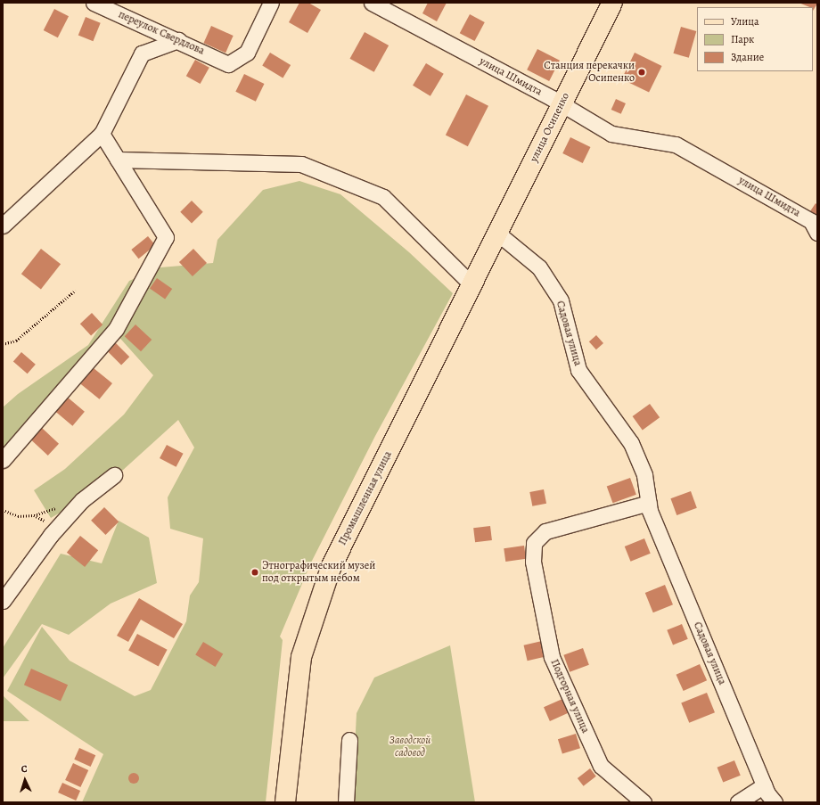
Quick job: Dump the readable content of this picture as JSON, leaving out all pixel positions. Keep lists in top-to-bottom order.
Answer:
{
  "streets": {
    "main road": ["улица Осипенко", "Промышленная улица"],
    "street": [
      "переулок Свердлова",
      "улица Шмидта",
      "Садовая улица",
      "Подгорная улица"
    ]
  },
  "crossings": [
    ["улица Шмидта", "улица Осипенко"],
    ["улица Осипенко", "Садовая улица"],
    ["улица Осипенко", "Промышленная улица"],
    ["Садовая улица", "Промышленная улица"],
    ["Садовая улица", "Подгорная улица"]
  ],
  "parks": ["Заводской садовод"],
  "places": ["Станция перекачки Осипенко", "Этнографический музей под открытым небом"],
  "legend": ["Улица", "Парк", "Здание"],
  "north": "top"
}
